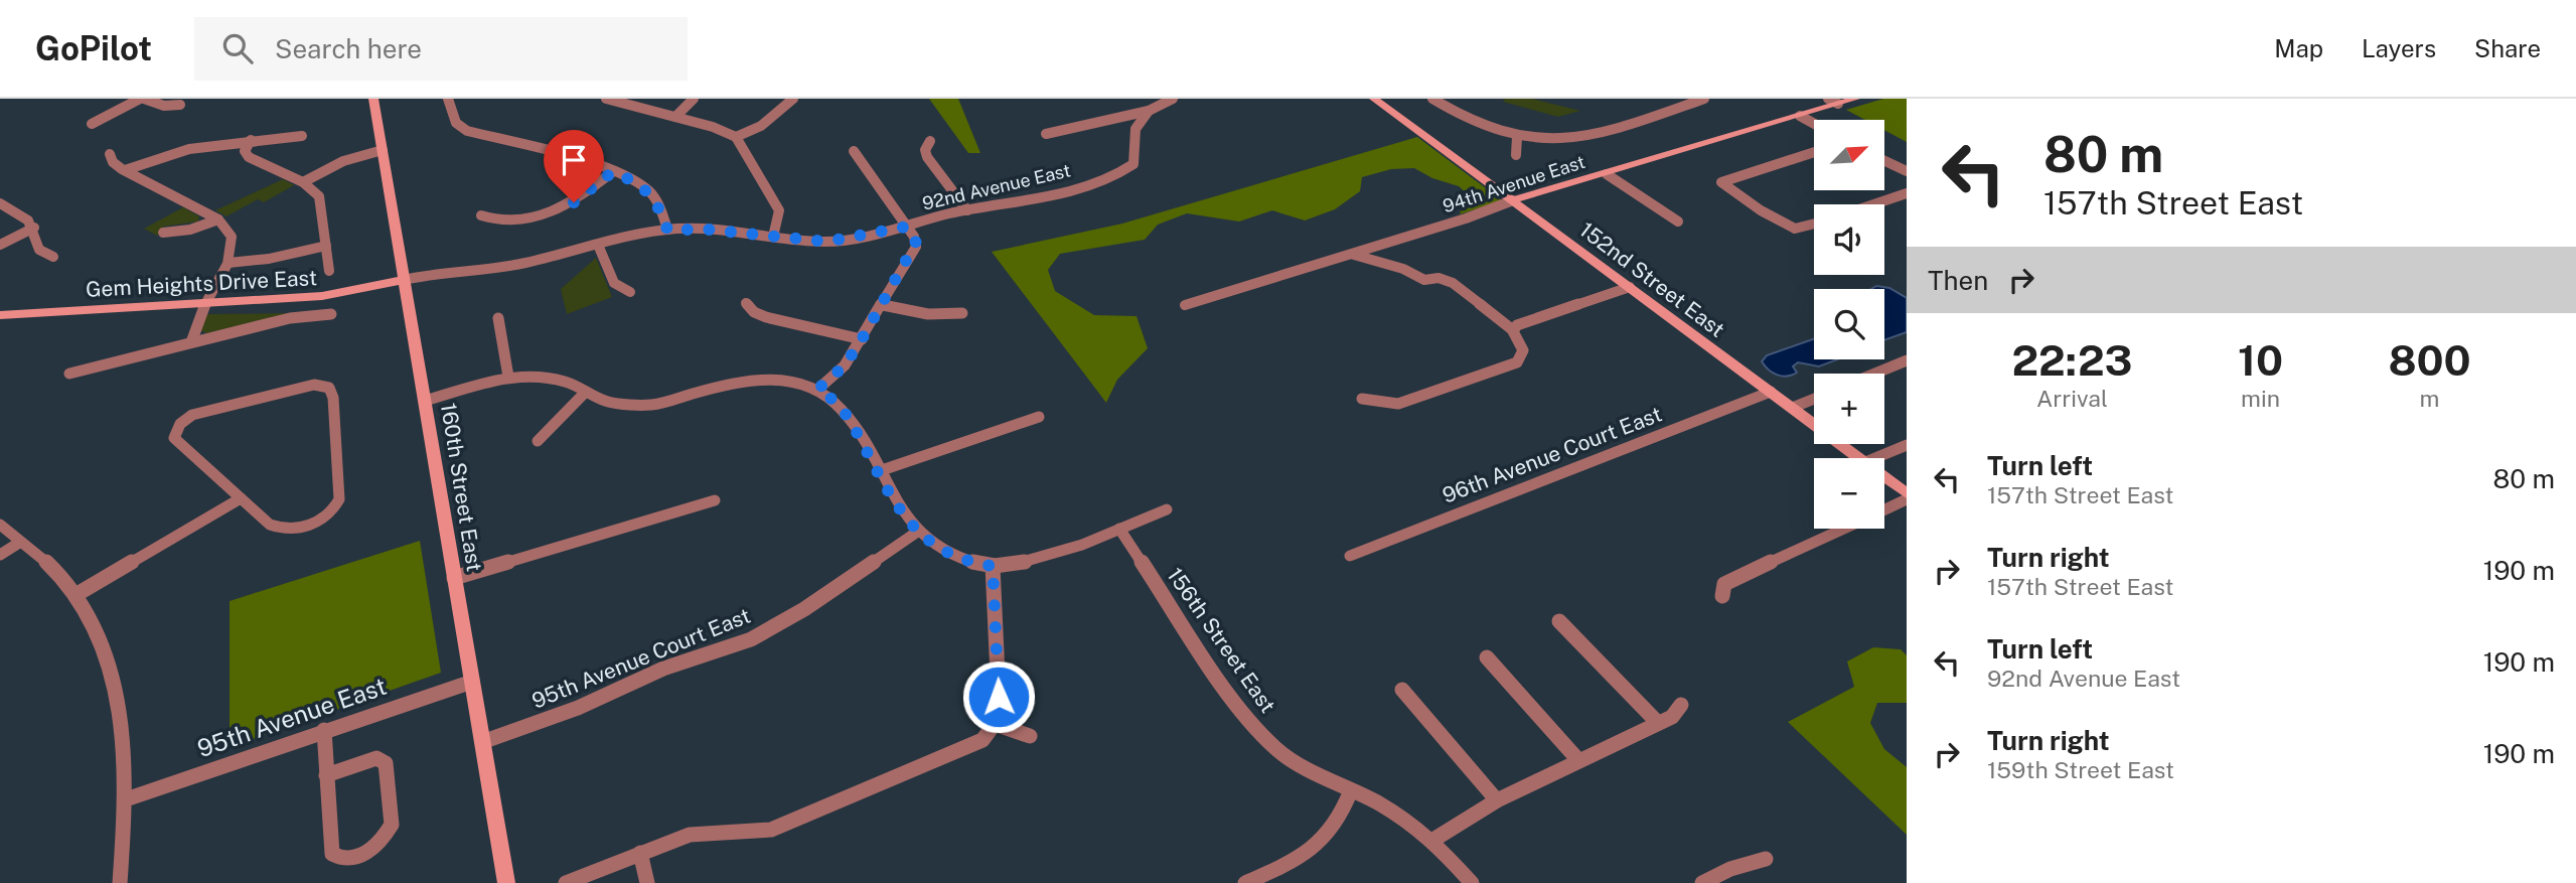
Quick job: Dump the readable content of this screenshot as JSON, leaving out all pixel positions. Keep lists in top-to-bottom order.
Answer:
{
  "streets": {
    "main road": [
      "94th Avenue East",
      "152nd Street East",
      "Gem Heights Drive East",
      "160th Street East"
    ],
    "street": [
      "92nd Avenue East",
      "96th Avenue Court East",
      "156th Street East",
      "95th Avenue Court East",
      "95th Avenue East"
    ]
  },
  "crossings": [
    ["94th Avenue East", "152nd Street East"],
    ["92nd Avenue East", "Gem Heights Drive East"],
    ["92nd Avenue East", "160th Street East"],
    ["152nd Street East", "96th Avenue Court East"],
    ["Gem Heights Drive East", "160th Street East"],
    ["160th Street East", "95th Avenue Court East"],
    ["160th Street East", "95th Avenue East"]
  ],
  "north": "top right",
  "page": {
    "header": "GoPilot",
    "search": "Search here",
    "nav": ["Map", "Layers", "Share"],
    "turn": ["80 m", "157th Street East"],
    "map_buttons": ["+", "−"],
    "then": "Then",
    "eta": [
      "22:23",
      "Arrival",
      "10",
      "min",
      "800",
      "m"
    ],
    "list": [
      {
        "name": "Turn left",
        "note": "157th Street East",
        "value": "80 m"
      },
      {
        "name": "Turn right",
        "note": "157th Street East",
        "value": "190 m"
      },
      {
        "name": "Turn left",
        "note": "92nd Avenue East",
        "value": "190 m"
      },
      {
        "name": "Turn right",
        "note": "159th Street East",
        "value": "190 m"
      }
    ]
  }
}
